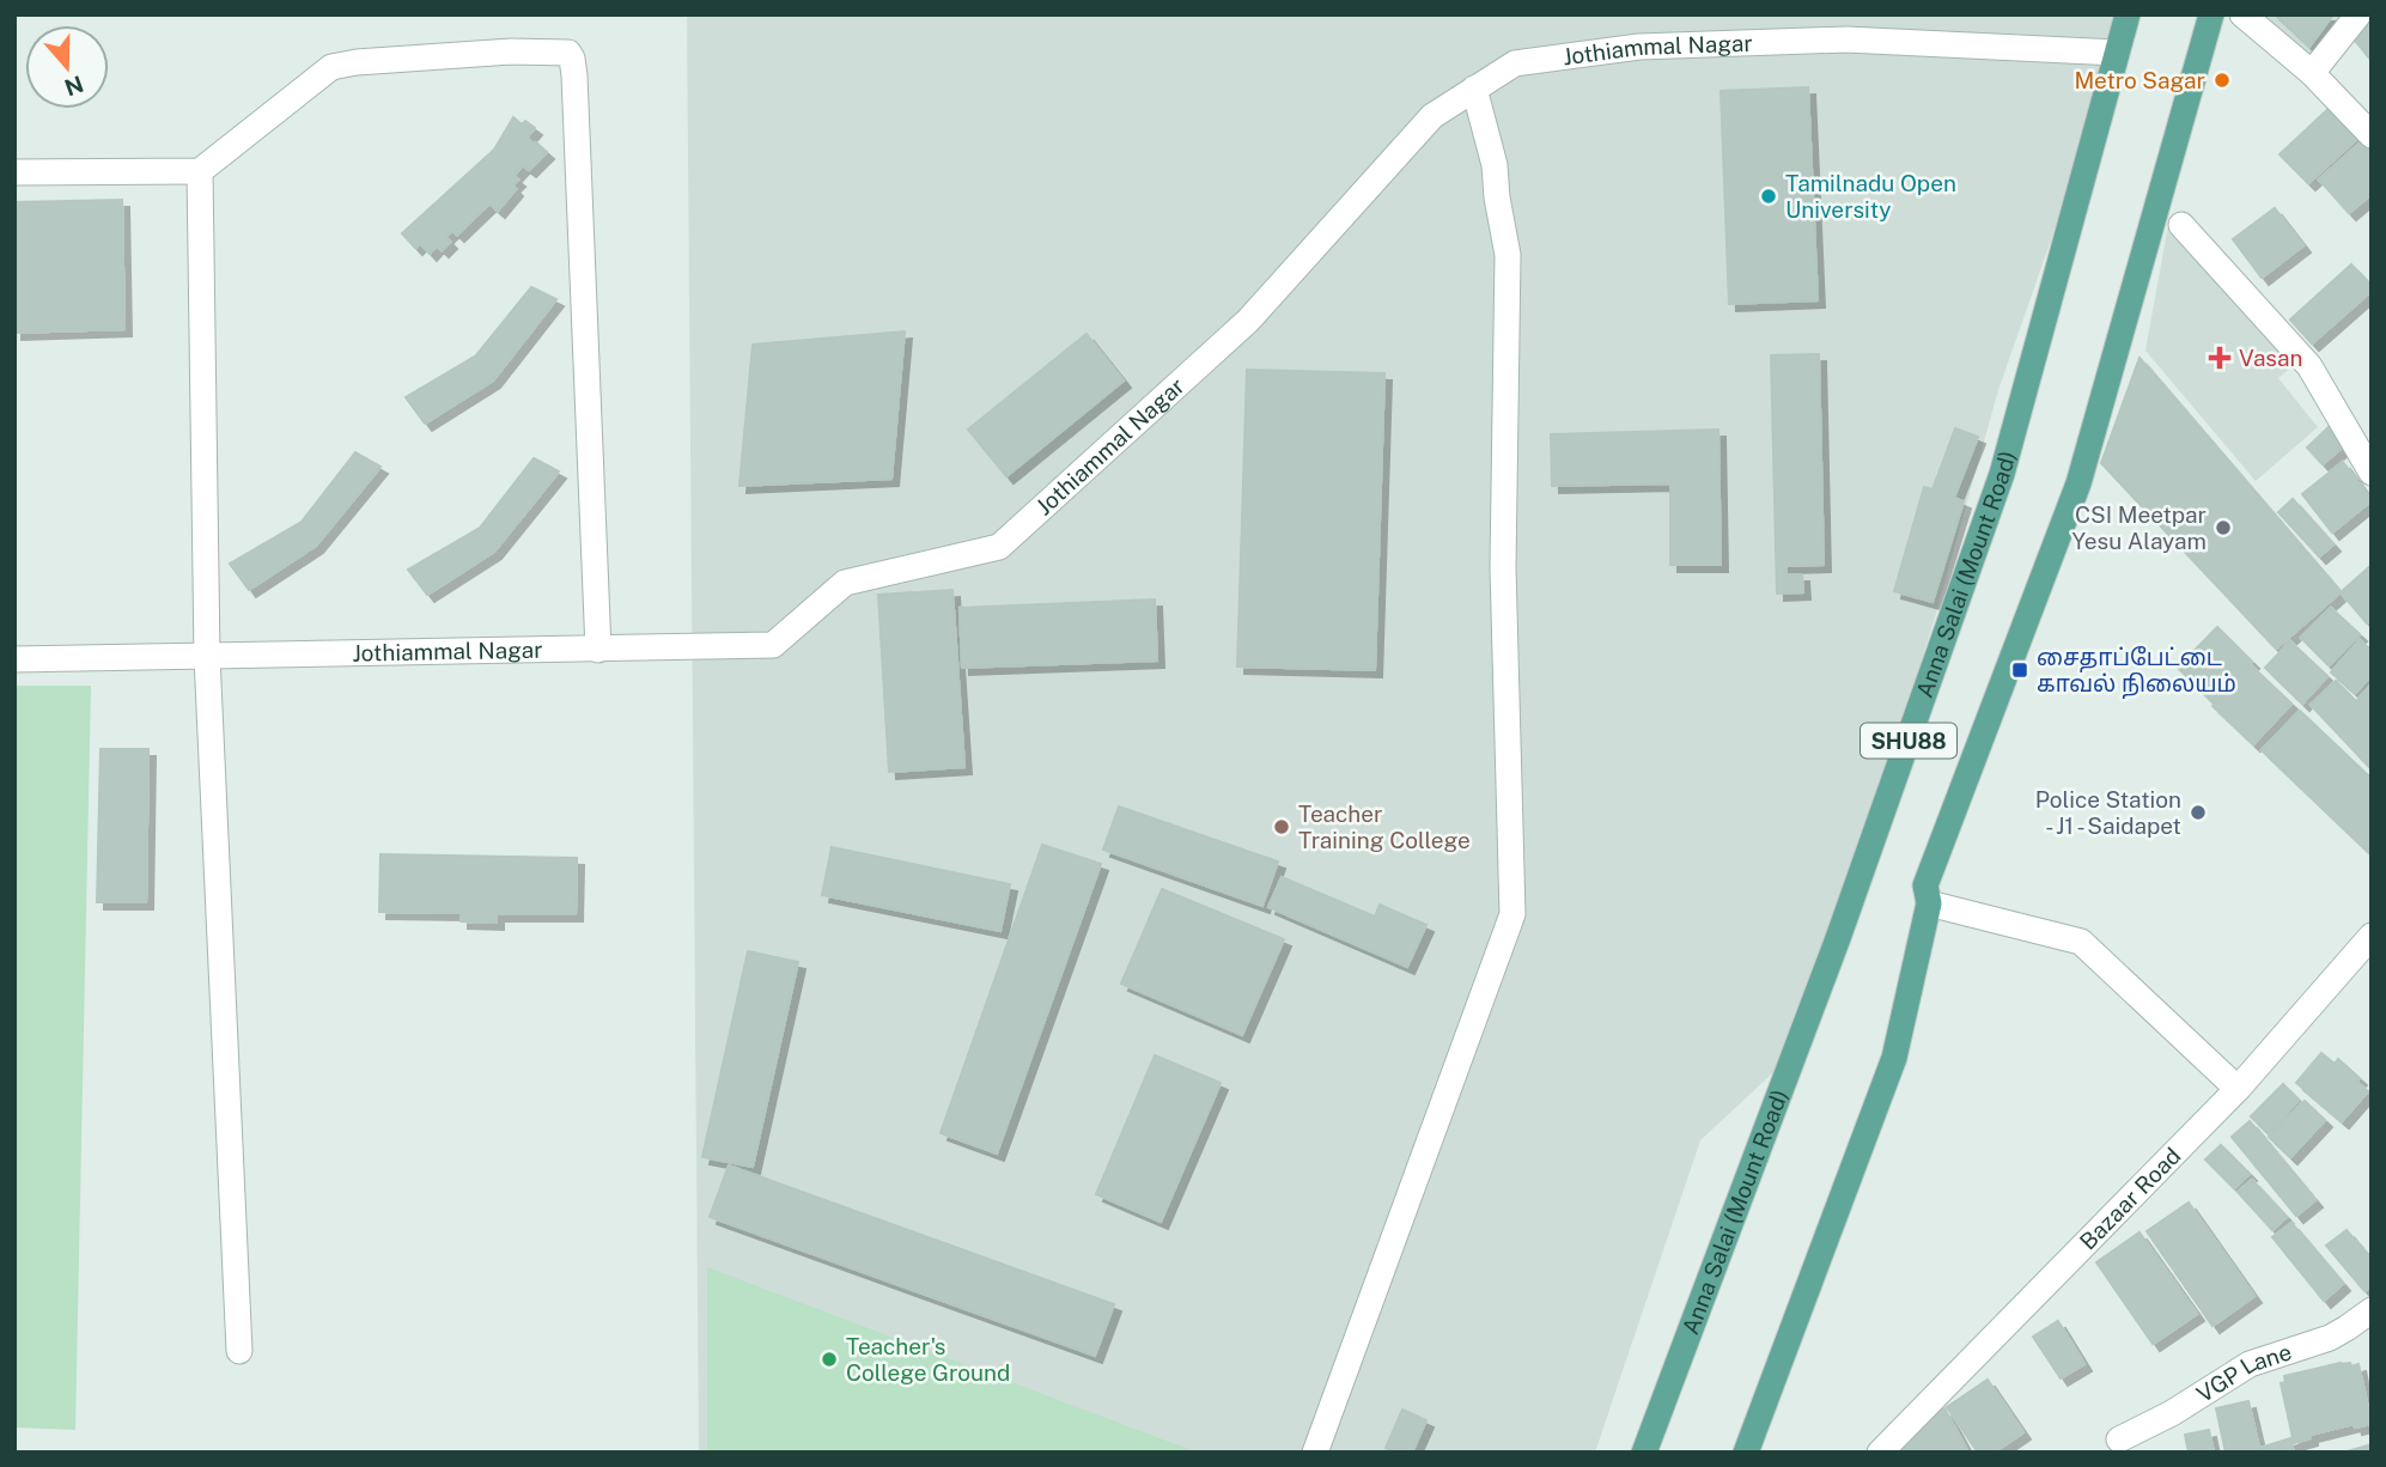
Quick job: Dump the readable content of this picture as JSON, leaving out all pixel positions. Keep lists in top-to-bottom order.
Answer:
{
  "streets": {
    "main road": ["Anna Salai (Mount Road)", "SHU88"],
    "street": ["Jothiammal Nagar", "Bazaar Road", "VGP Lane"]
  },
  "crossings": [
    ["Jothiammal Nagar", "Anna Salai (Mount Road)"]
  ],
  "places": {
    "other": [
      "Metro Sagar",
      "Tamilnadu Open University",
      "CSI Meetpar Yesu Alayam",
      "Police Station - J1 - Saidapet",
      "Teacher Training College",
      "Teacher's College Ground"
    ],
    "health": ["Vasan"],
    "transit": ["சைதாப்பேட்டை காவல் நிலையம்"]
  },
  "north": "bottom"
}
